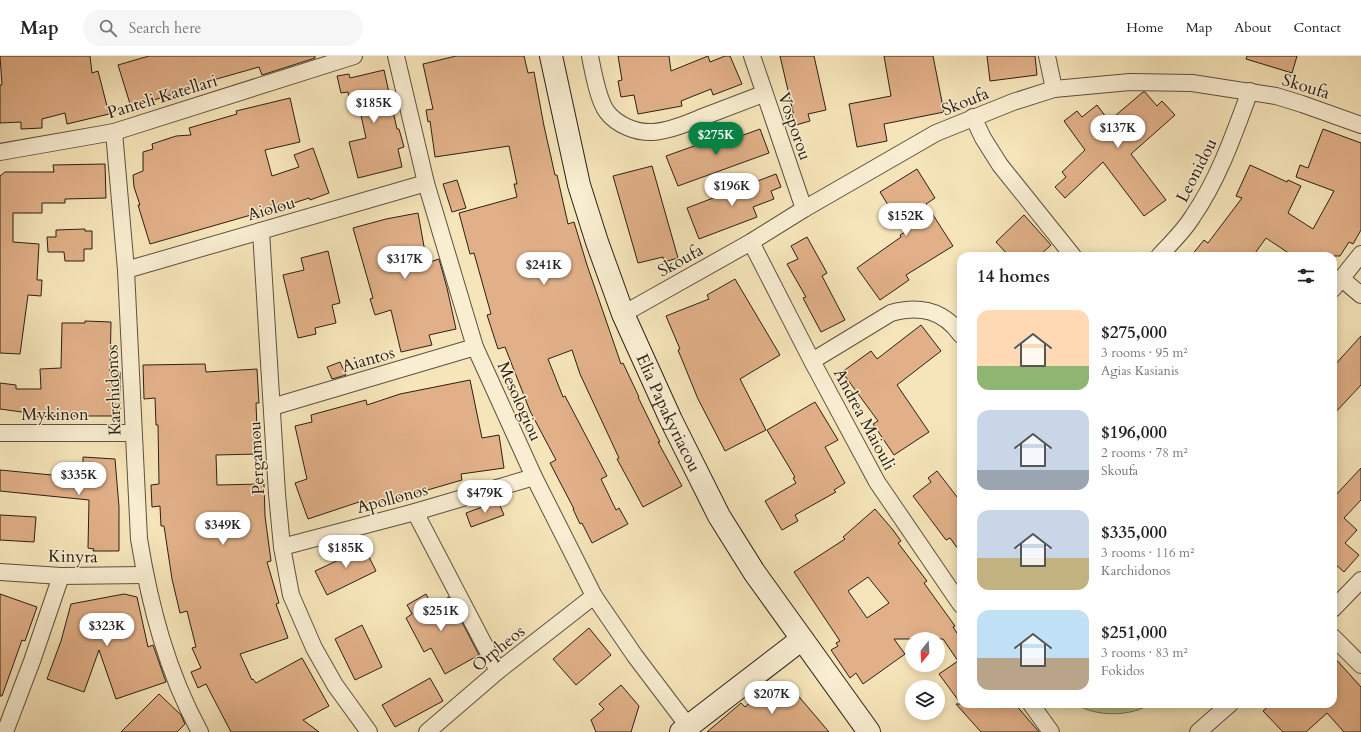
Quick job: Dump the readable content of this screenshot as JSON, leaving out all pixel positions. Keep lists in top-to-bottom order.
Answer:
{
  "streets": {
    "main road": ["Elia Papakyriacou"],
    "street": [
      "Skoufa",
      "Panteli Katellari",
      "Vosporou",
      "Leonidou",
      "Aiolou",
      "Aiantos",
      "Karchidonos",
      "Mesologiou",
      "Mykinon",
      "Andrea Maiouli",
      "Pergamou",
      "Apollonos",
      "Kinyra",
      "Orpheos"
    ]
  },
  "crossings": [
    ["Skoufa", "Vosporou"],
    ["Skoufa", "Leonidou"],
    ["Skoufa", "Elia Papakyriacou"],
    ["Skoufa", "Andrea Maiouli"],
    ["Panteli Katellari", "Karchidonos"],
    ["Aiolou", "Karchidonos"],
    ["Aiolou", "Mesologiou"],
    ["Aiolou", "Pergamou"],
    ["Aiantos", "Mesologiou"],
    ["Aiantos", "Pergamou"],
    ["Karchidonos", "Mykinon"],
    ["Karchidonos", "Kinyra"],
    ["Mesologiou", "Apollonos"],
    ["Mesologiou", "Orpheos"],
    ["Pergamou", "Apollonos"]
  ],
  "north": "bottom",
  "page": {
    "header": "Map",
    "search": "Search here",
    "nav": [
      "Home",
      "Map",
      "About",
      "Contact"
    ],
    "price": [
      "$185K",
      "$137K",
      "$275K",
      "$196K",
      "$152K",
      "$317K",
      "$241K",
      "$335K",
      "$479K",
      "$349K",
      "$185K",
      "$251K",
      "$323K",
      "$207K"
    ],
    "heading": "14 homes",
    "list": [
      {
        "name": "$275,000",
        "note": "3 rooms · 95 m² · Agias Kasianis"
      },
      {
        "name": "$196,000",
        "note": "2 rooms · 78 m² · Skoufa"
      },
      {
        "name": "$335,000",
        "note": "3 rooms · 116 m² · Karchidonos"
      },
      {
        "name": "$251,000",
        "note": "3 rooms · 83 m² · Fokidos"
      }
    ]
  }
}
